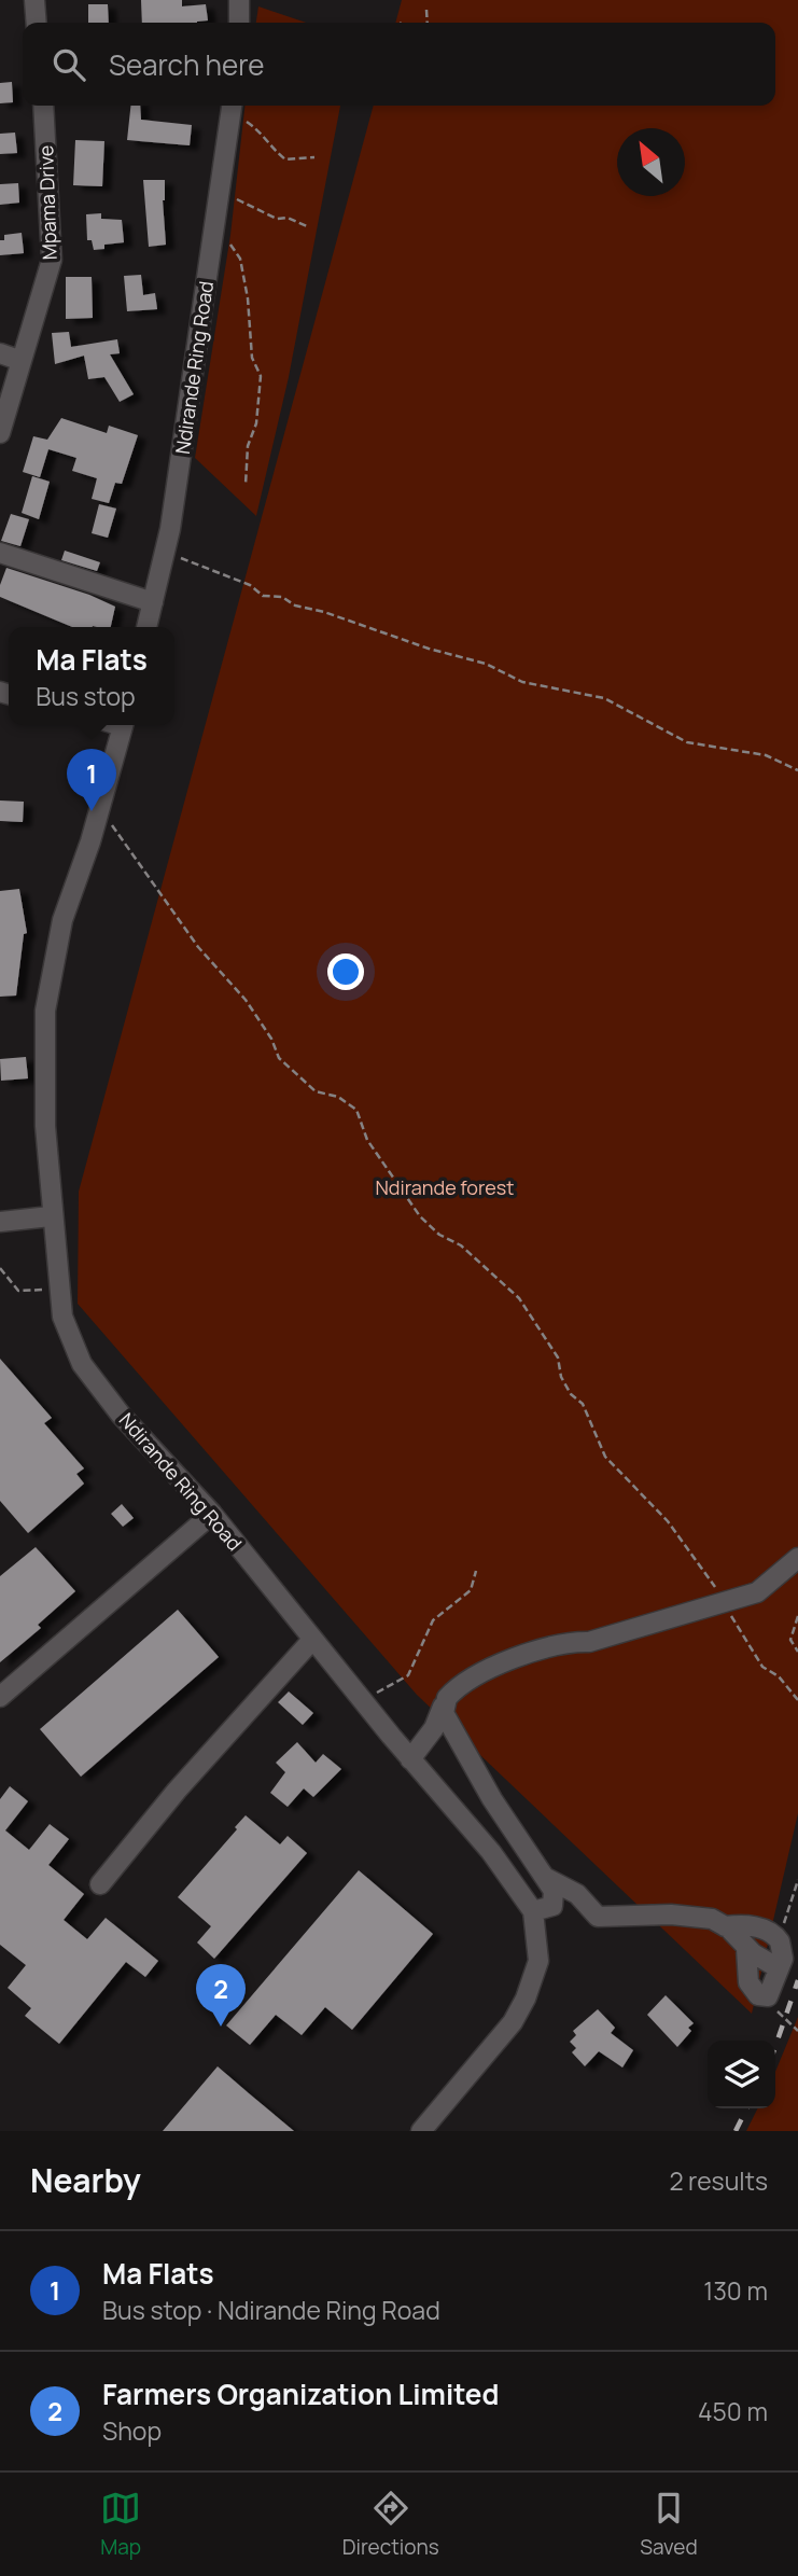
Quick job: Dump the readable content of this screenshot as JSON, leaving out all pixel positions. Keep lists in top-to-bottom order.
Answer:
{
  "streets": {
    "street": ["Mpama Drive", "Ndirande Ring Road"]
  },
  "parks": ["Ndirande forest"],
  "north": "top left",
  "page": {
    "search": "Search here",
    "popup": ["Ma Flats", "Bus stop"],
    "pins": ["1", "2"],
    "heading": ["Nearby", "2 results"],
    "list": [
      {
        "mark": "1",
        "name": "Ma Flats",
        "note": "Bus stop · Ndirande Ring Road",
        "value": "130 m"
      },
      {
        "mark": "2",
        "name": "Farmers Organization Limited",
        "note": "Shop",
        "value": "450 m"
      }
    ],
    "nav": ["Map", "Directions", "Saved"]
  }
}
